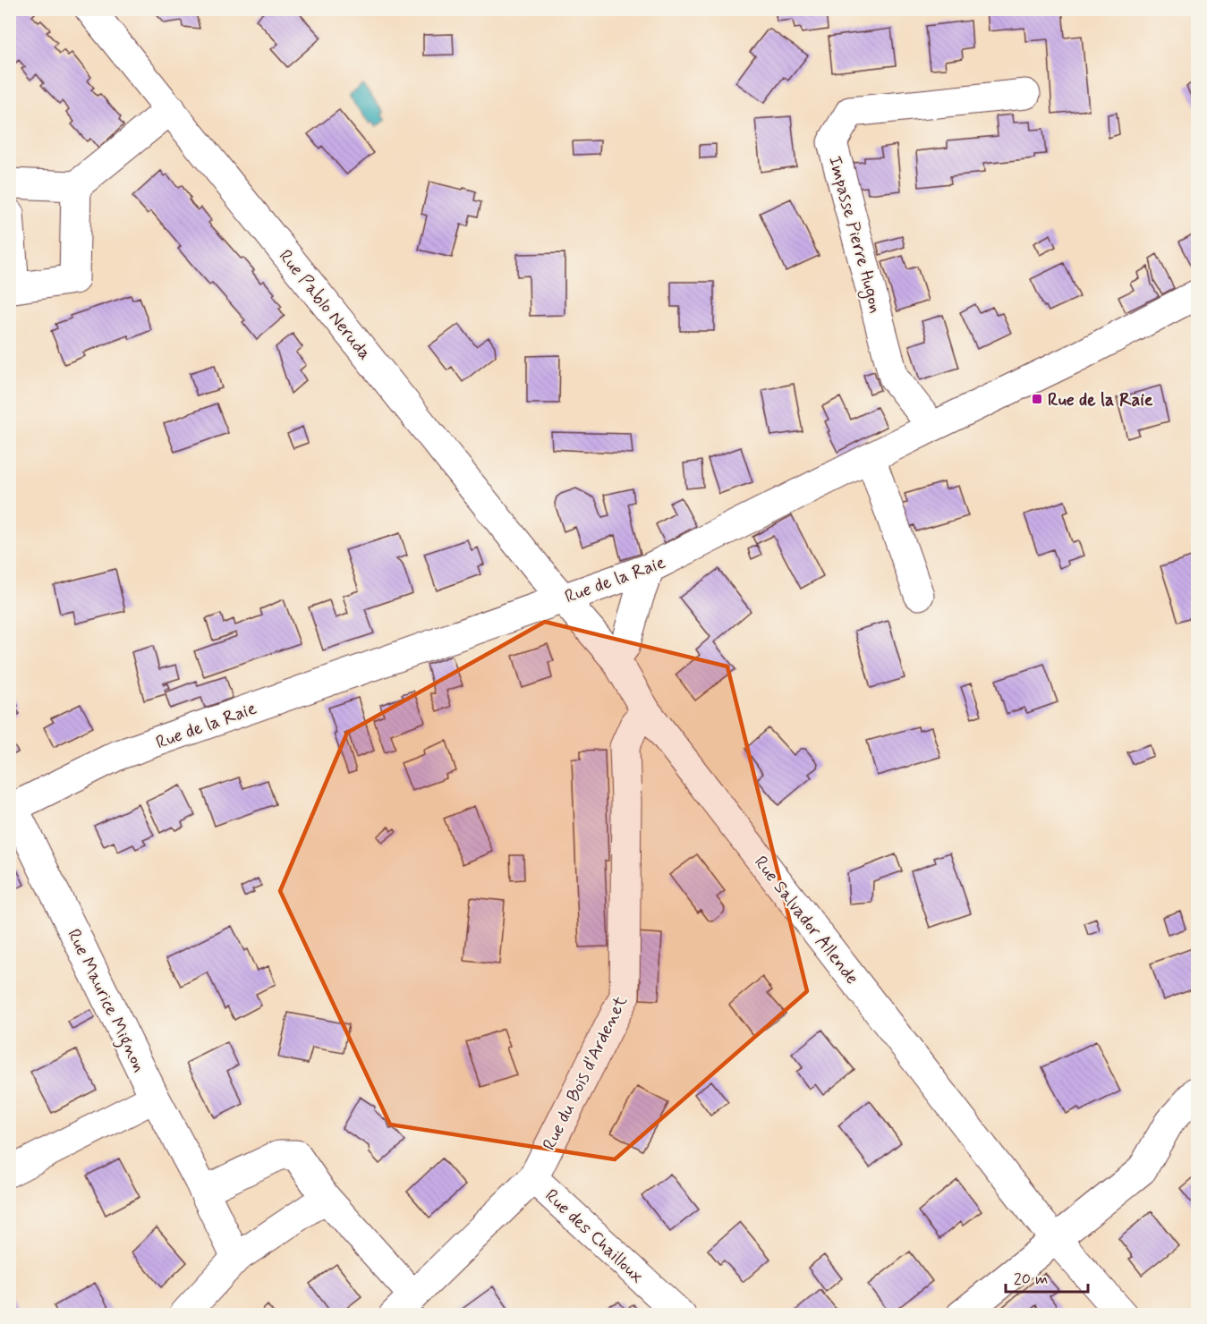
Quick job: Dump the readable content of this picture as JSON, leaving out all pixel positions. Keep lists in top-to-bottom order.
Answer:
{
  "streets": {
    "street": [
      "Impasse Pierre Hugon",
      "Rue Pablo Neruda",
      "Rue de la Raie",
      "Rue Salvador Allende",
      "Rue Maurice Mignon",
      "Rue du Bois d'Ardenet",
      "Rue des Chailloux"
    ]
  },
  "crossings": [
    ["Impasse Pierre Hugon", "Rue de la Raie"],
    ["Rue Pablo Neruda", "Rue de la Raie"],
    ["Rue Pablo Neruda", "Rue Salvador Allende"],
    ["Rue de la Raie", "Rue Salvador Allende"],
    ["Rue de la Raie", "Rue Maurice Mignon"],
    ["Rue Salvador Allende", "Rue du Bois d'Ardenet"],
    ["Rue du Bois d'Ardenet", "Rue des Chailloux"]
  ],
  "places": {
    "transit": ["Rue de la Raie"]
  },
  "scale_bar": "20 m"
}
